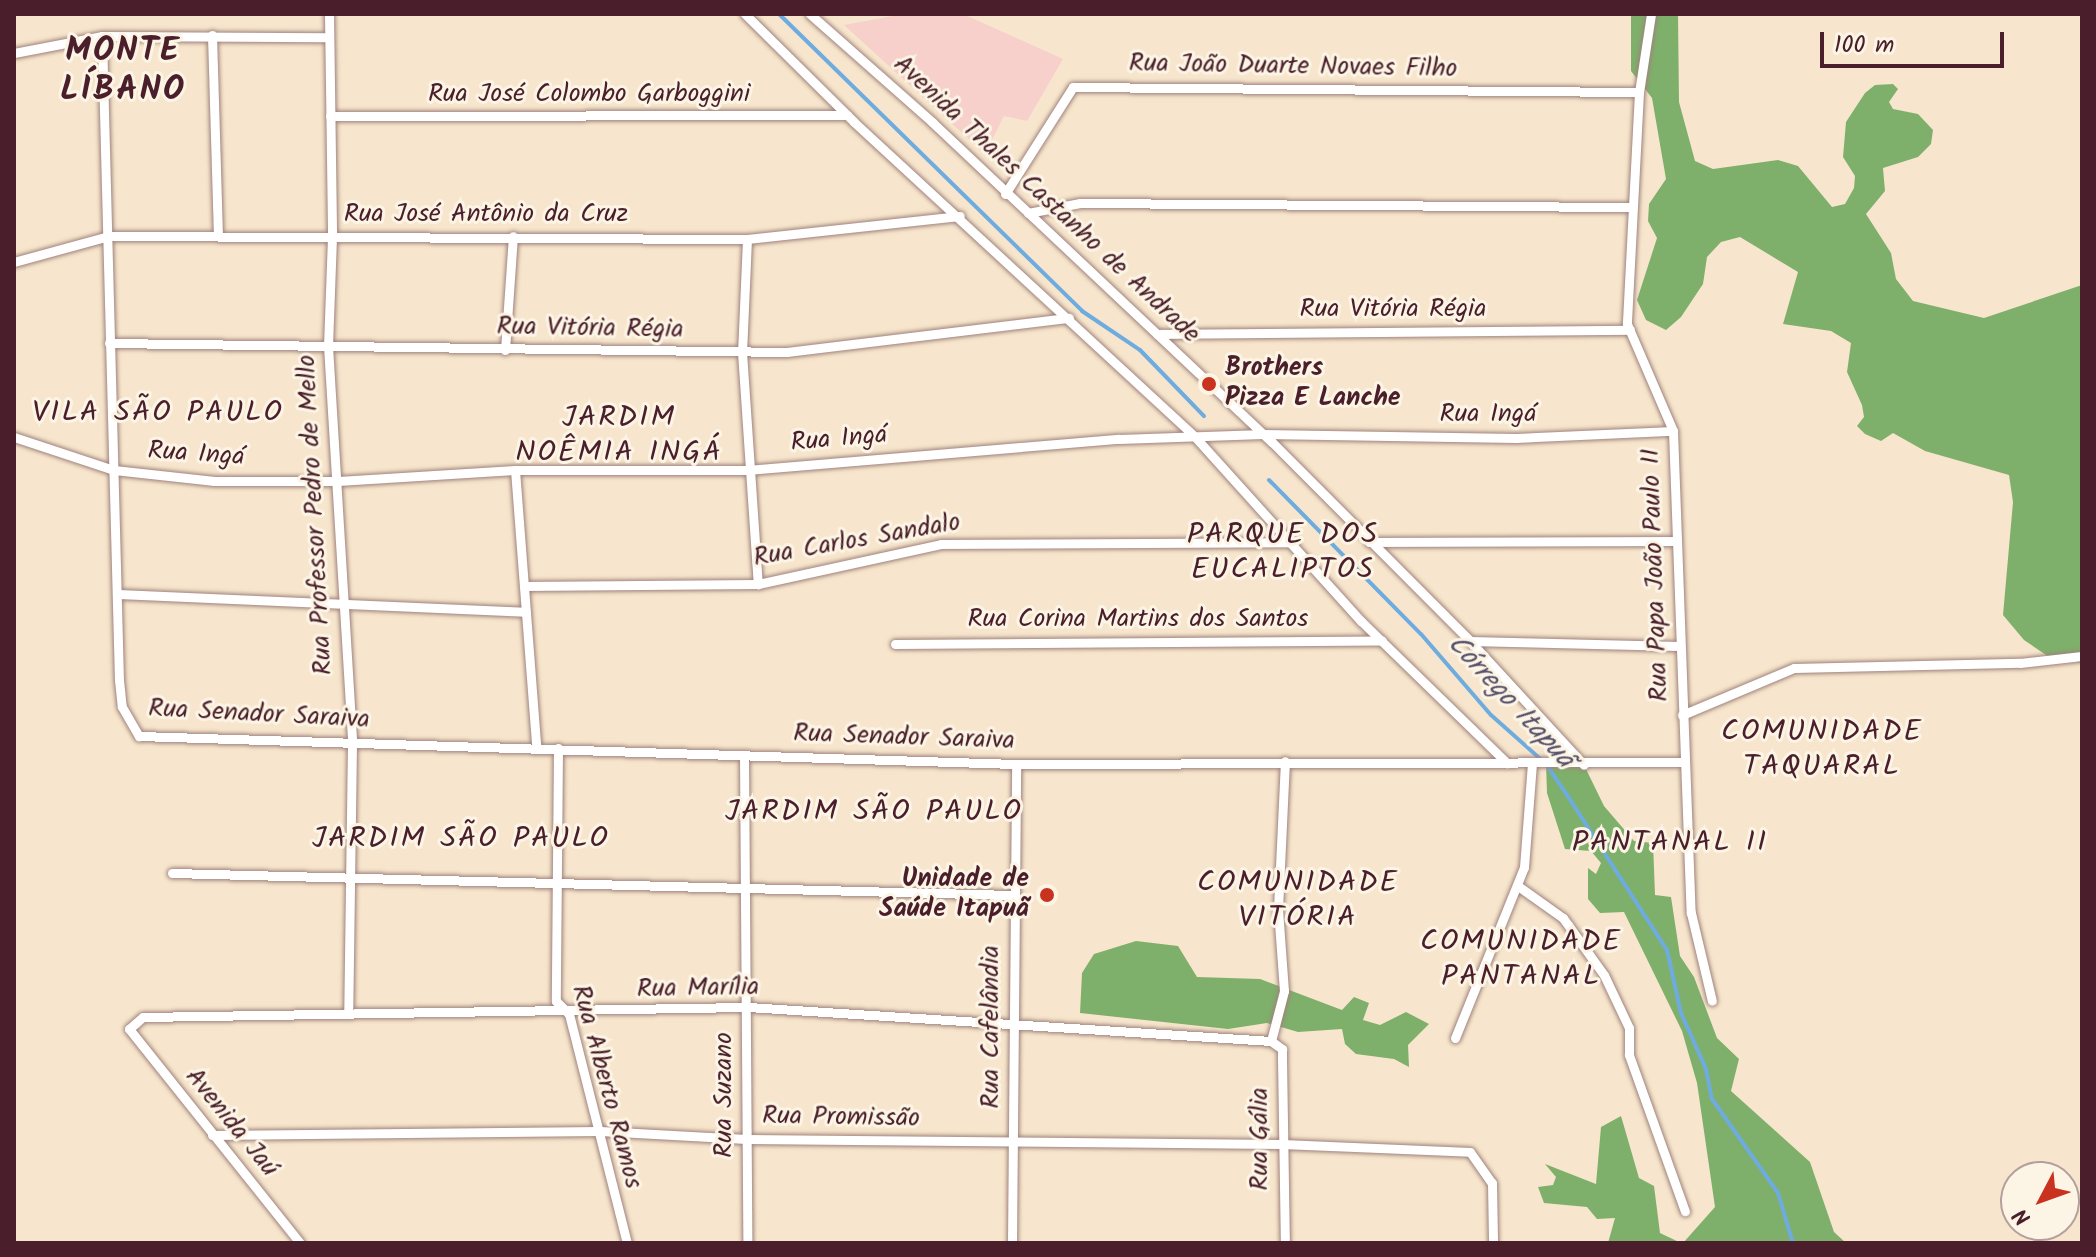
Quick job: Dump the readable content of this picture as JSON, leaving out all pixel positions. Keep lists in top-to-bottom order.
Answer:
{
  "streets": {
    "street": [
      "Rua João Duarte Novaes Filho",
      "Rua José Colombo Garboggini",
      "Avenida Thales Castanho de Andrade",
      "Rua José Antônio da Cruz",
      "Rua Vitória Régia",
      "Rua Ingá",
      "Rua Professor Pedro de Mello",
      "Rua Carlos Sandalo",
      "Rua Papa João Paulo II",
      "Rua Corina Martins dos Santos",
      "Rua Senador Saraiva",
      "Rua Marília",
      "Rua Cafelândia",
      "Rua Alberto Ramos",
      "Rua Suzano",
      "Rua Promissão",
      "Avenida Jaú",
      "Rua Gália"
    ]
  },
  "crossings": [
    ["Rua João Duarte Novaes Filho", "Avenida Thales Castanho de Andrade"],
    ["Rua João Duarte Novaes Filho", "Rua Papa João Paulo II"],
    ["Rua José Colombo Garboggini", "Rua Professor Pedro de Mello"],
    ["Avenida Thales Castanho de Andrade", "Rua Vitória Régia"],
    ["Avenida Thales Castanho de Andrade", "Rua Ingá"],
    ["Avenida Thales Castanho de Andrade", "Rua Senador Saraiva"],
    ["Rua José Antônio da Cruz", "Rua Professor Pedro de Mello"],
    ["Rua Vitória Régia", "Rua Professor Pedro de Mello"],
    ["Rua Vitória Régia", "Rua Papa João Paulo II"],
    ["Rua Ingá", "Rua Professor Pedro de Mello"],
    ["Rua Ingá", "Rua Papa João Paulo II"],
    ["Rua Professor Pedro de Mello", "Rua Senador Saraiva"],
    ["Rua Professor Pedro de Mello", "Rua Marília"],
    ["Rua Papa João Paulo II", "Rua Senador Saraiva"],
    ["Rua Senador Saraiva", "Rua Cafelândia"],
    ["Rua Senador Saraiva", "Rua Alberto Ramos"],
    ["Rua Senador Saraiva", "Rua Suzano"],
    ["Rua Marília", "Rua Cafelândia"],
    ["Rua Marília", "Rua Alberto Ramos"],
    ["Rua Marília", "Rua Suzano"],
    ["Rua Marília", "Avenida Jaú"],
    ["Rua Marília", "Rua Gália"],
    ["Rua Cafelândia", "Rua Promissão"],
    ["Rua Alberto Ramos", "Rua Promissão"],
    ["Rua Suzano", "Rua Promissão"],
    ["Rua Promissão", "Avenida Jaú"],
    ["Rua Promissão", "Rua Gália"]
  ],
  "districts": [
    "MONTE LÍBANO",
    "VILA SÃO PAULO",
    "JARDIM NOÊMIA INGÁ",
    "PARQUE DOS EUCALIPTOS",
    "COMUNIDADE TAQUARAL",
    "JARDIM SÃO PAULO",
    "JARDIM SÃO PAULO",
    "PANTANAL II",
    "COMUNIDADE VITÓRIA",
    "COMUNIDADE PANTANAL"
  ],
  "water": ["Córrego Itapuã"],
  "places": ["Brothers Pizza E Lanche", "Unidade de Saúde Itapuã"],
  "scale_bar": "100 m",
  "north": "bottom left"
}
